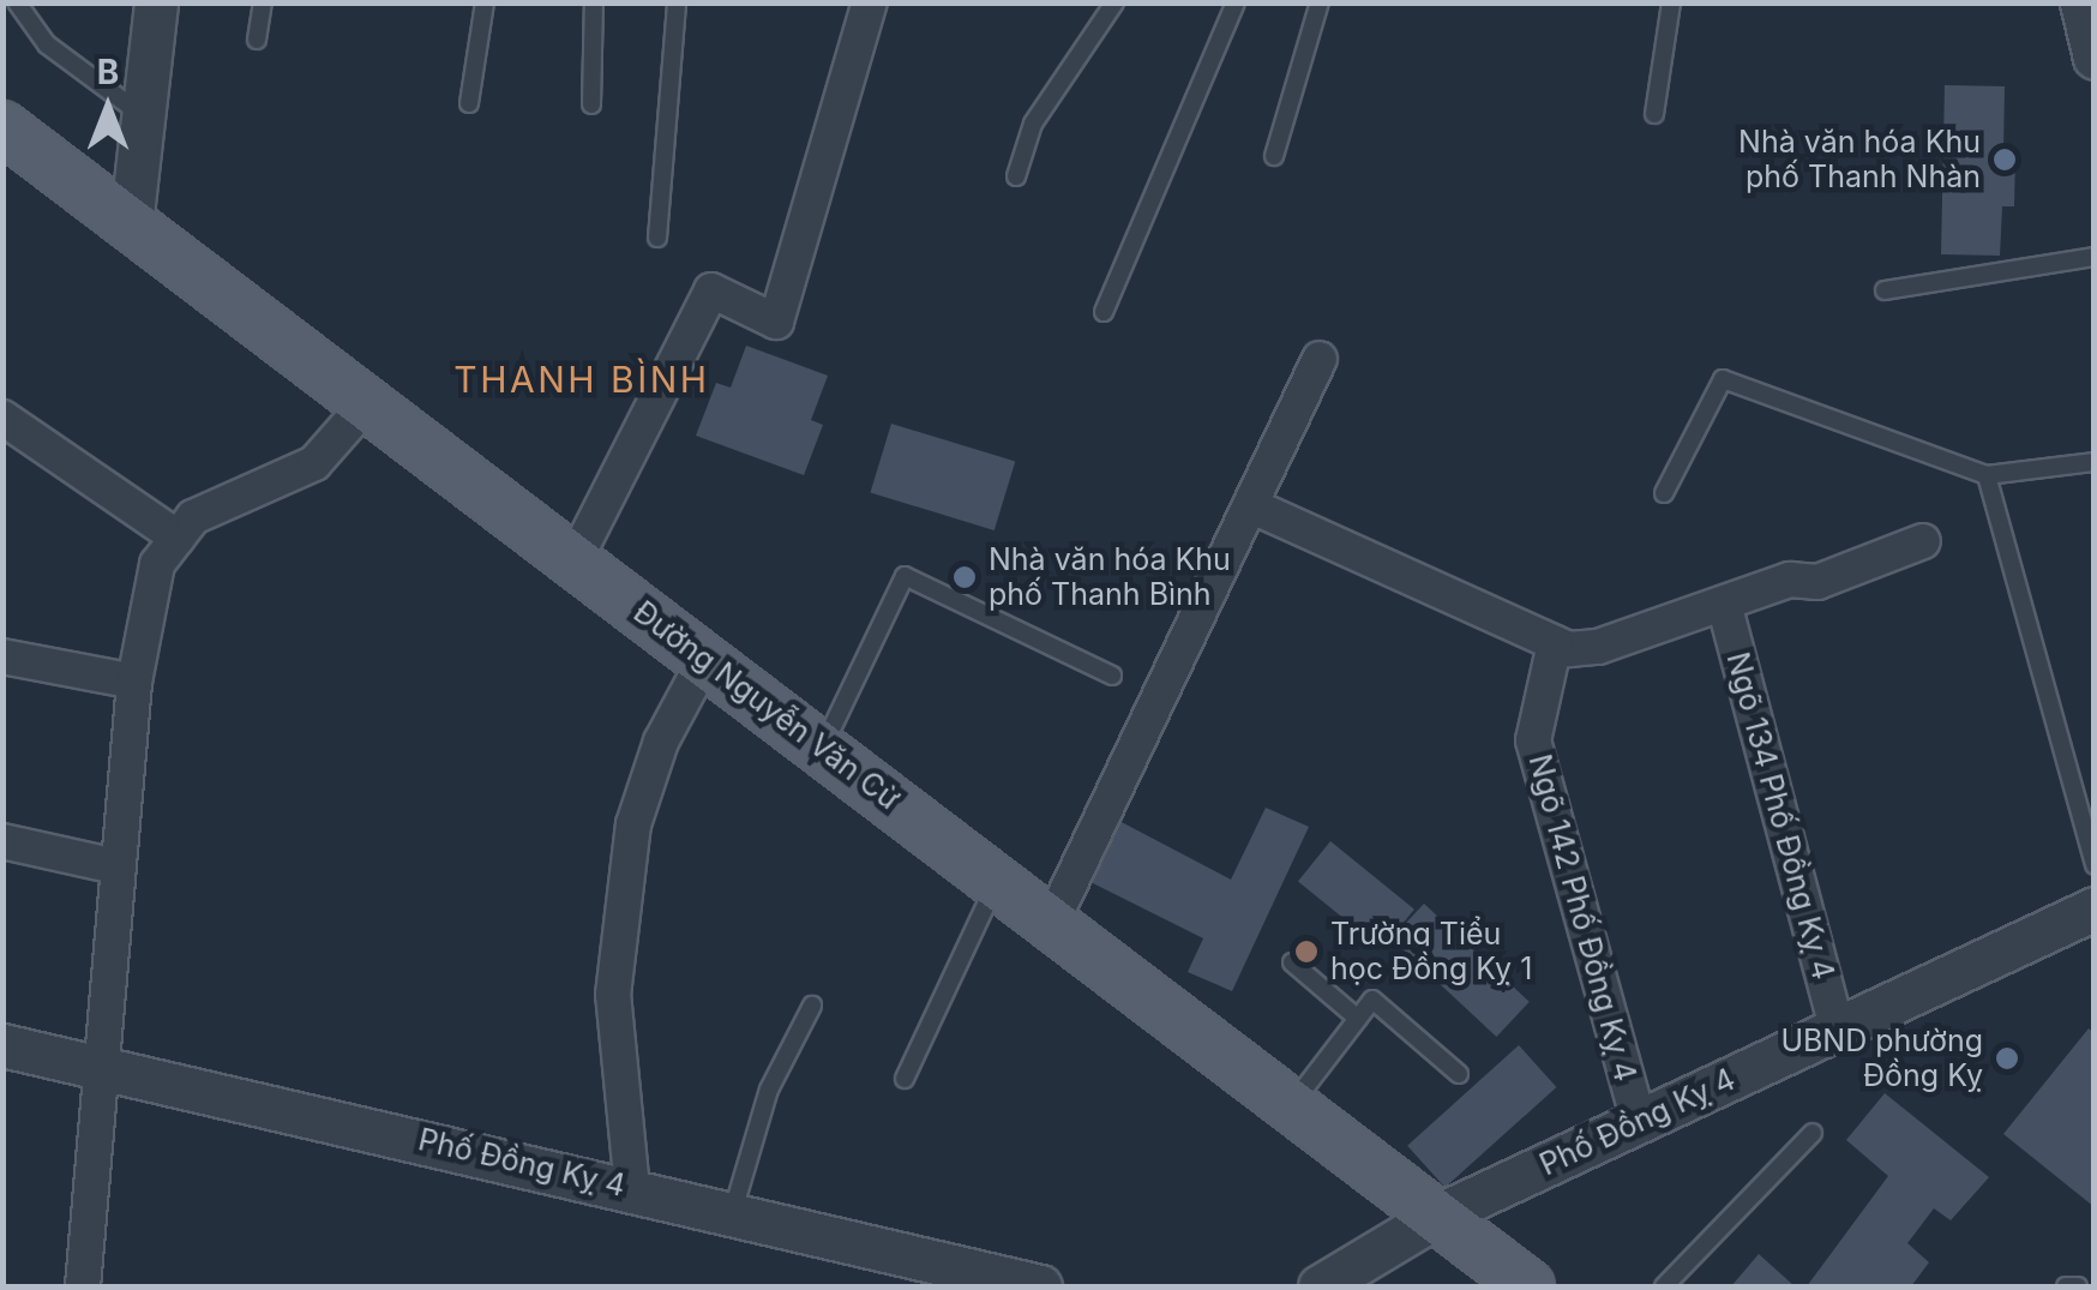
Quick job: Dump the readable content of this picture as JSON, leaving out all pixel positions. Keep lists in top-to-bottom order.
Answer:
{
  "streets": {
    "main road": ["Đường Nguyễn Văn Cừ"],
    "street": ["Ngõ 134 Phố Đồng Kỵ 4", "Ngõ 142 Phố Đồng Kỵ 4", "Phố Đồng Kỵ 4"]
  },
  "crossings": [
    ["Đường Nguyễn Văn Cừ", "Phố Đồng Kỵ 4"],
    ["Ngõ 134 Phố Đồng Kỵ 4", "Phố Đồng Kỵ 4"],
    ["Ngõ 142 Phố Đồng Kỵ 4", "Phố Đồng Kỵ 4"]
  ],
  "districts": ["THANH BÌNH"],
  "places": [
    "Nhà văn hóa Khu phố Thanh Nhàn",
    "Nhà văn hóa Khu phố Thanh Bình",
    "Trường Tiểu học Đồng Kỵ 1",
    "UBND phường Đồng Kỵ"
  ],
  "north": "top"
}
